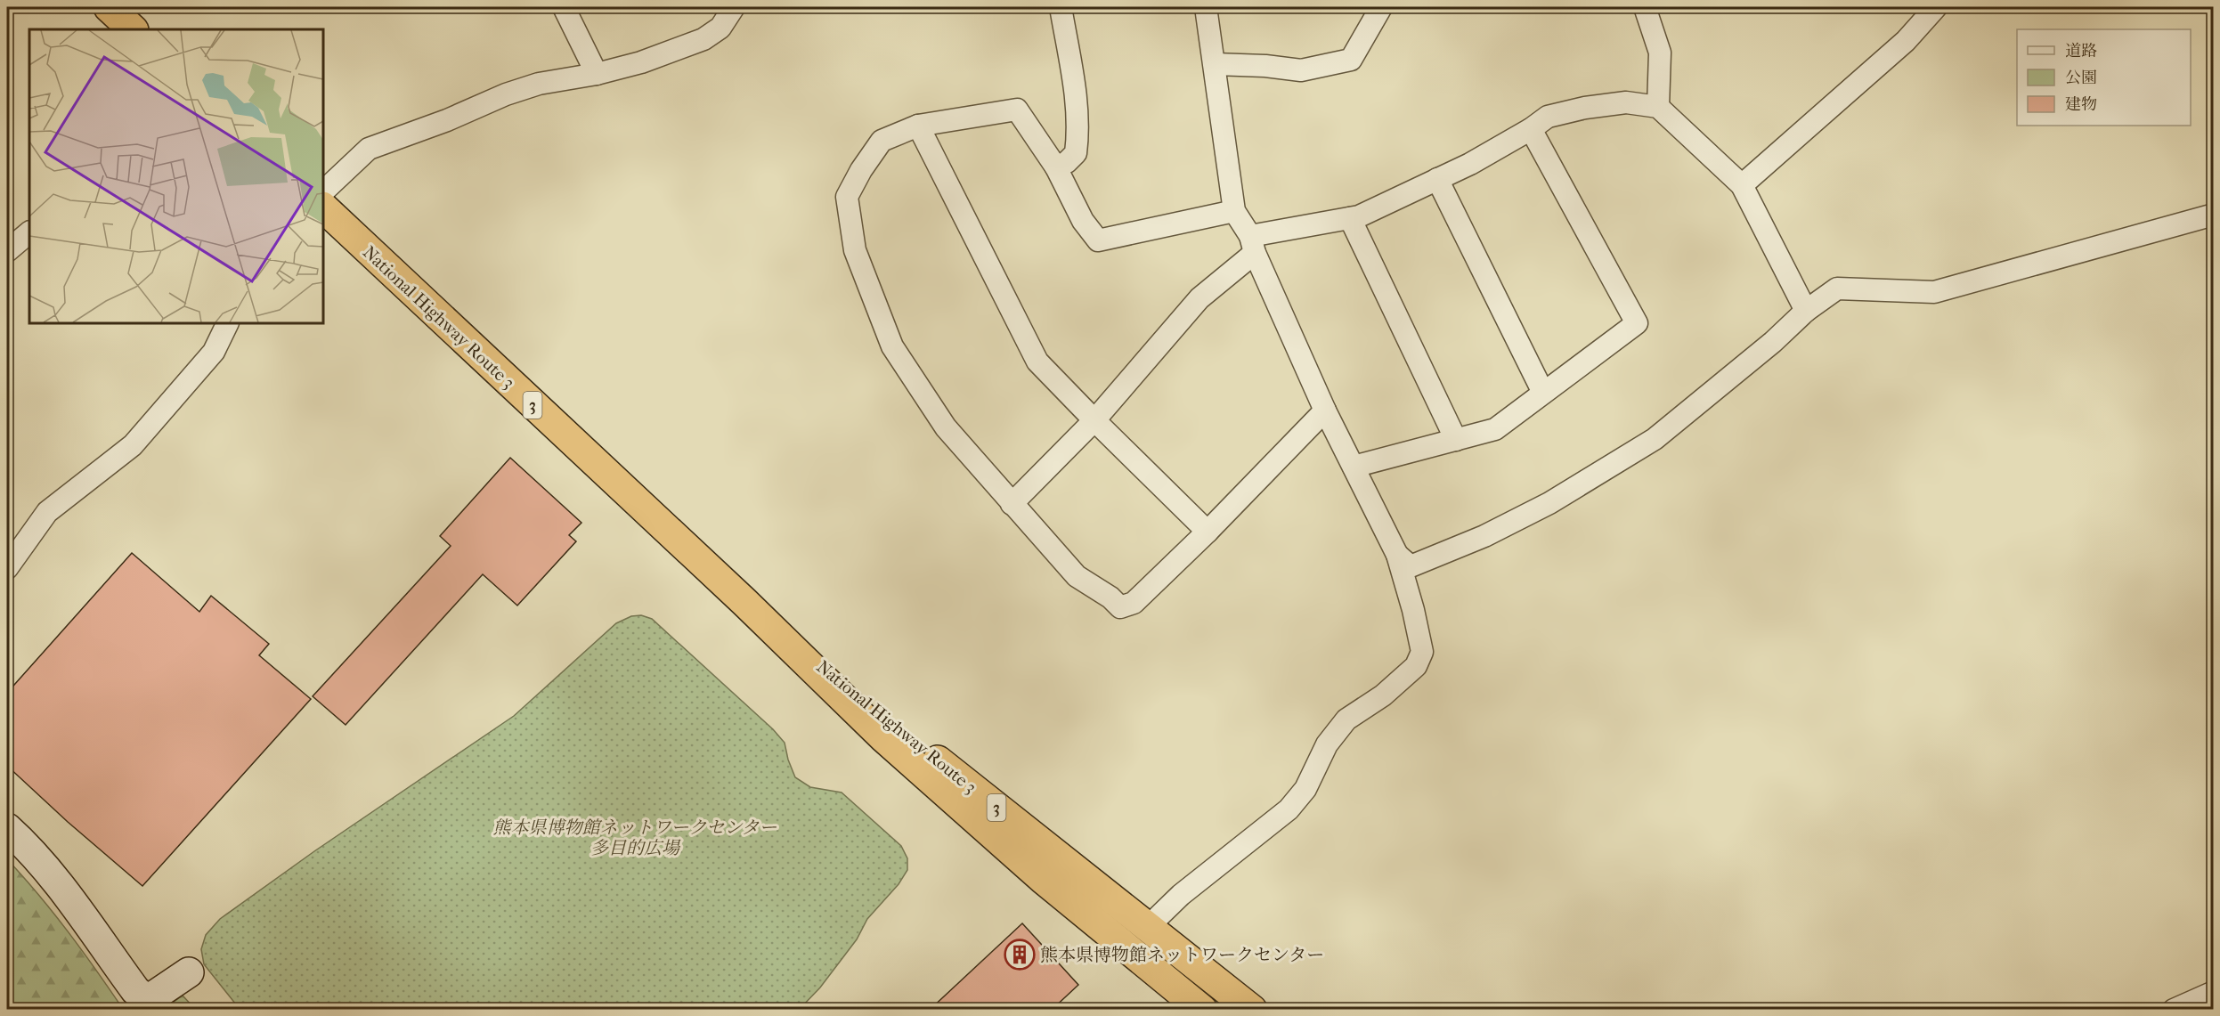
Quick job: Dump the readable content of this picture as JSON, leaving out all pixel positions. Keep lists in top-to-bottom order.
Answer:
{
  "streets": {
    "highway": ["National Highway Route 3", "3"]
  },
  "parks": ["熊本県博物館ネットワークセンター 多目的広場"],
  "places": {
    "building": ["熊本県博物館ネットワークセンター"]
  },
  "legend": ["道路", "公園", "建物"]
}
